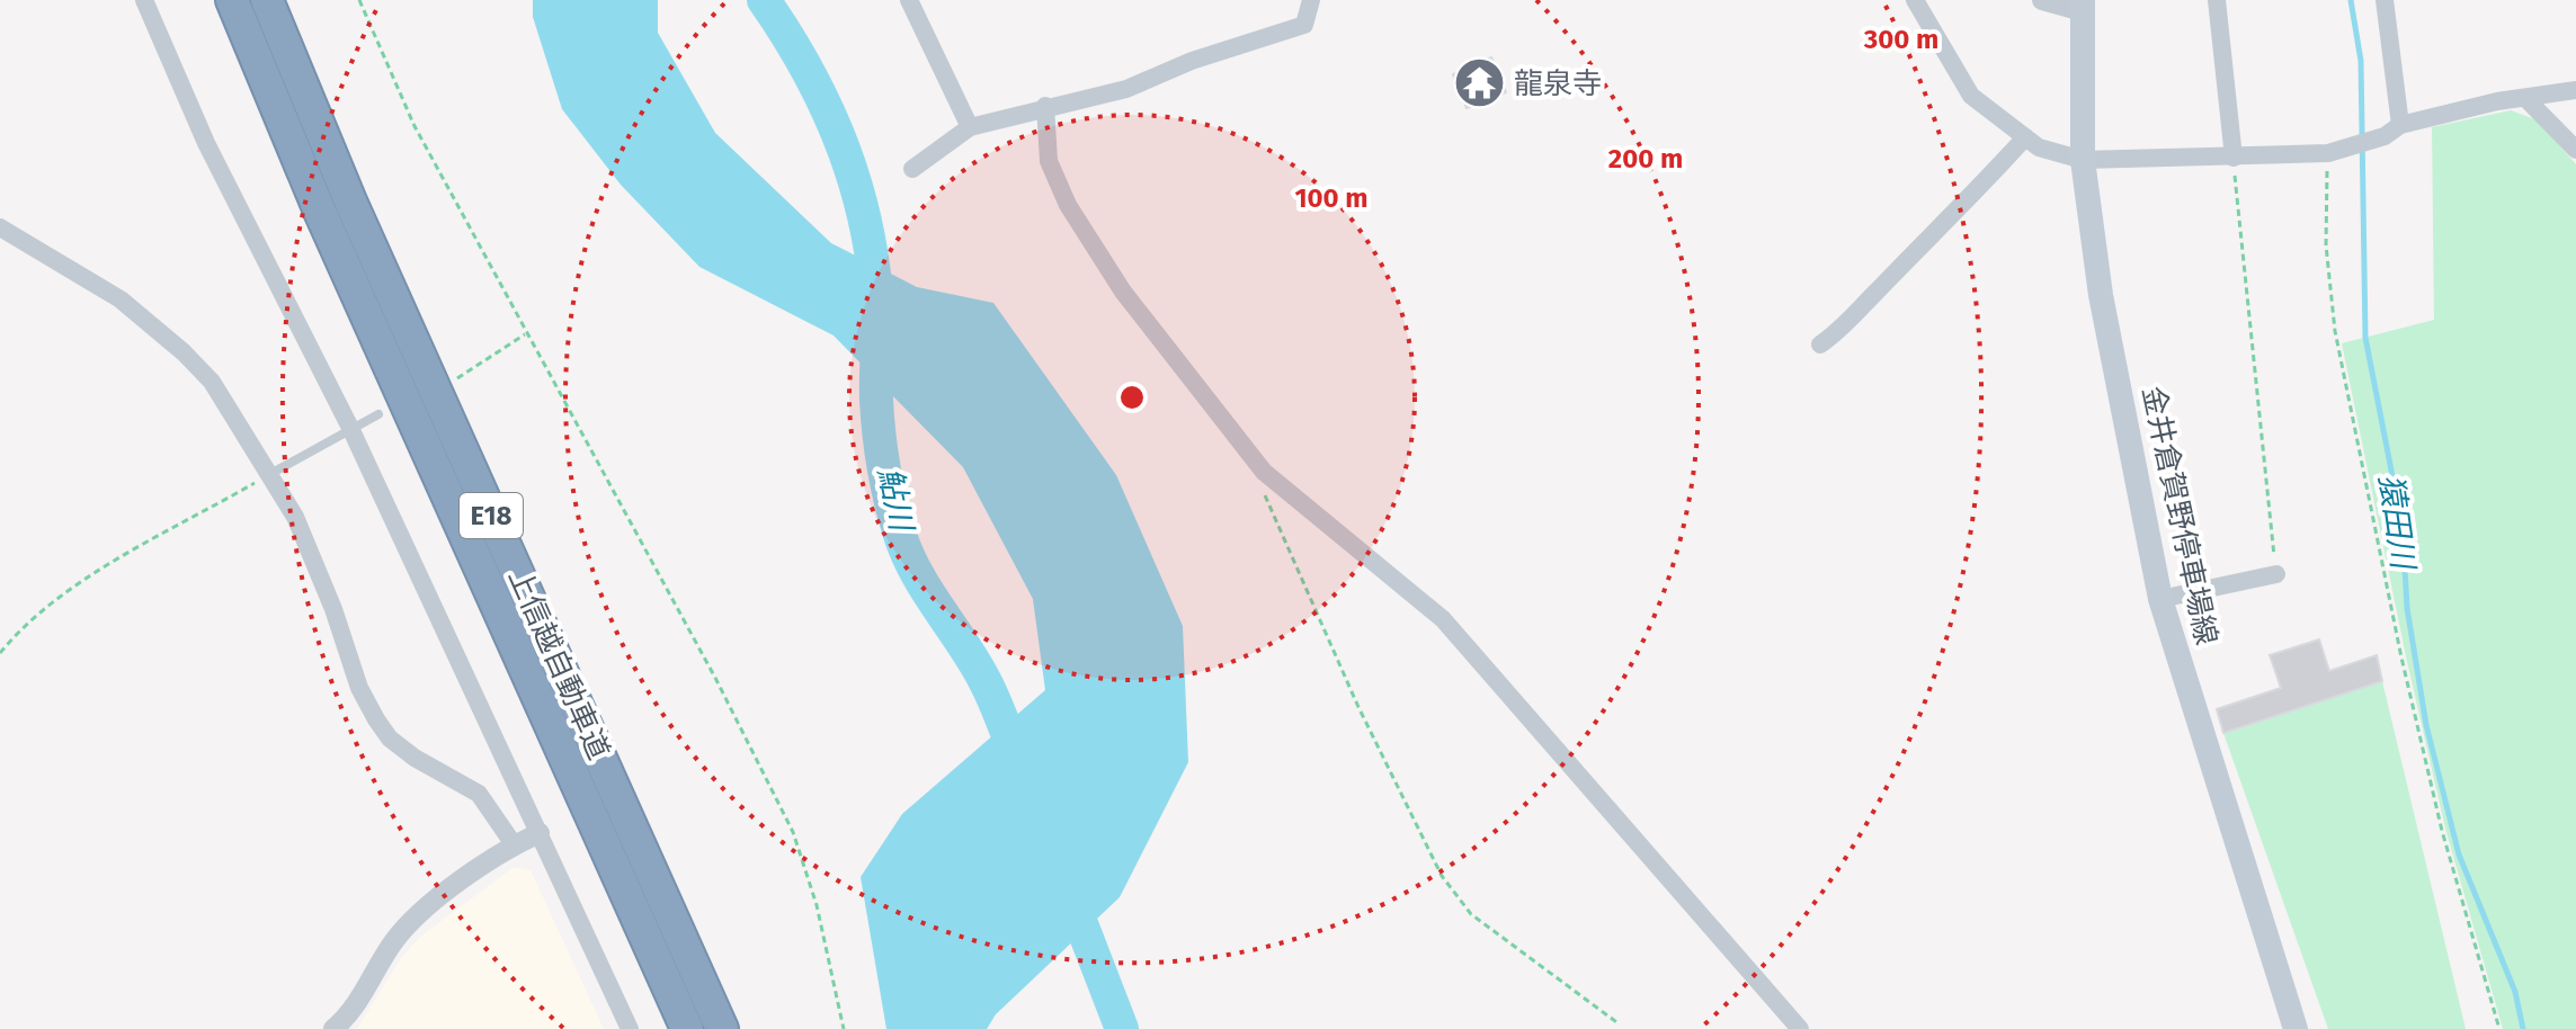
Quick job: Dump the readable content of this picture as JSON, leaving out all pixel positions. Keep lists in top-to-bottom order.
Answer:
{
  "streets": {
    "highway": ["E18", "上信越自動車道"],
    "main road": ["金井倉賀野停車場線"]
  },
  "water": ["鮎川", "猿田川"],
  "places": {
    "temple": ["龍泉寺"]
  },
  "rings": ["300 m", "200 m", "100 m"]
}
